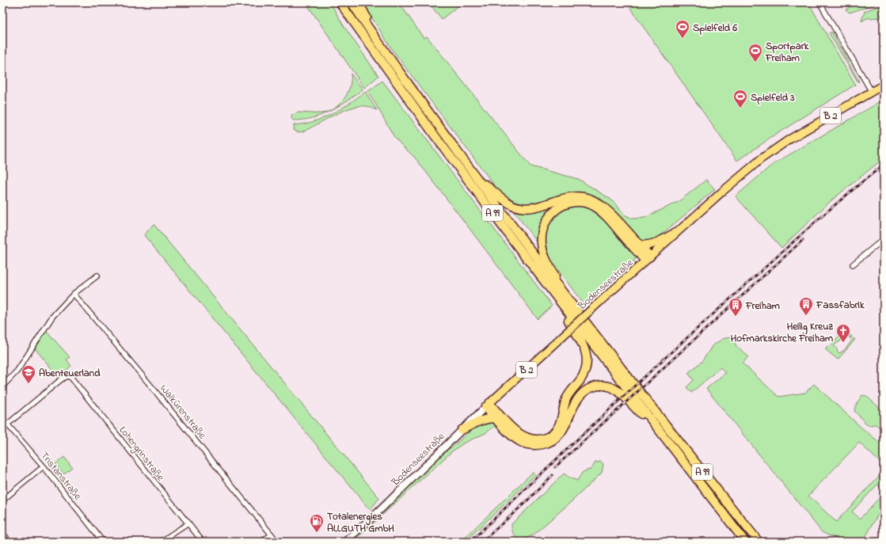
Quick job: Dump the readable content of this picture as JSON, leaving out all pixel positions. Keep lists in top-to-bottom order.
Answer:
{
  "streets": {
    "highway": ["A 99"],
    "main road": ["B 2", "Bodenseestraße"],
    "street": ["Walkürenstraße", "Lohengrinstraße", "Tristanstraße"]
  },
  "crossings": [
    ["Lohengrinstraße", "Tristanstraße"]
  ],
  "places": {
    "sports": ["Spielfeld 6", "Sportpark Freiham", "Spielfeld 3"],
    "building": ["Fassfabrik", "Freiham"],
    "church": ["Heilig Kreuz Hofmarkskirche Freiham"],
    "school or university": ["Abenteuerland"],
    "fuel station": ["Totalenergies ALLGUTH GmbH"]
  }
}
